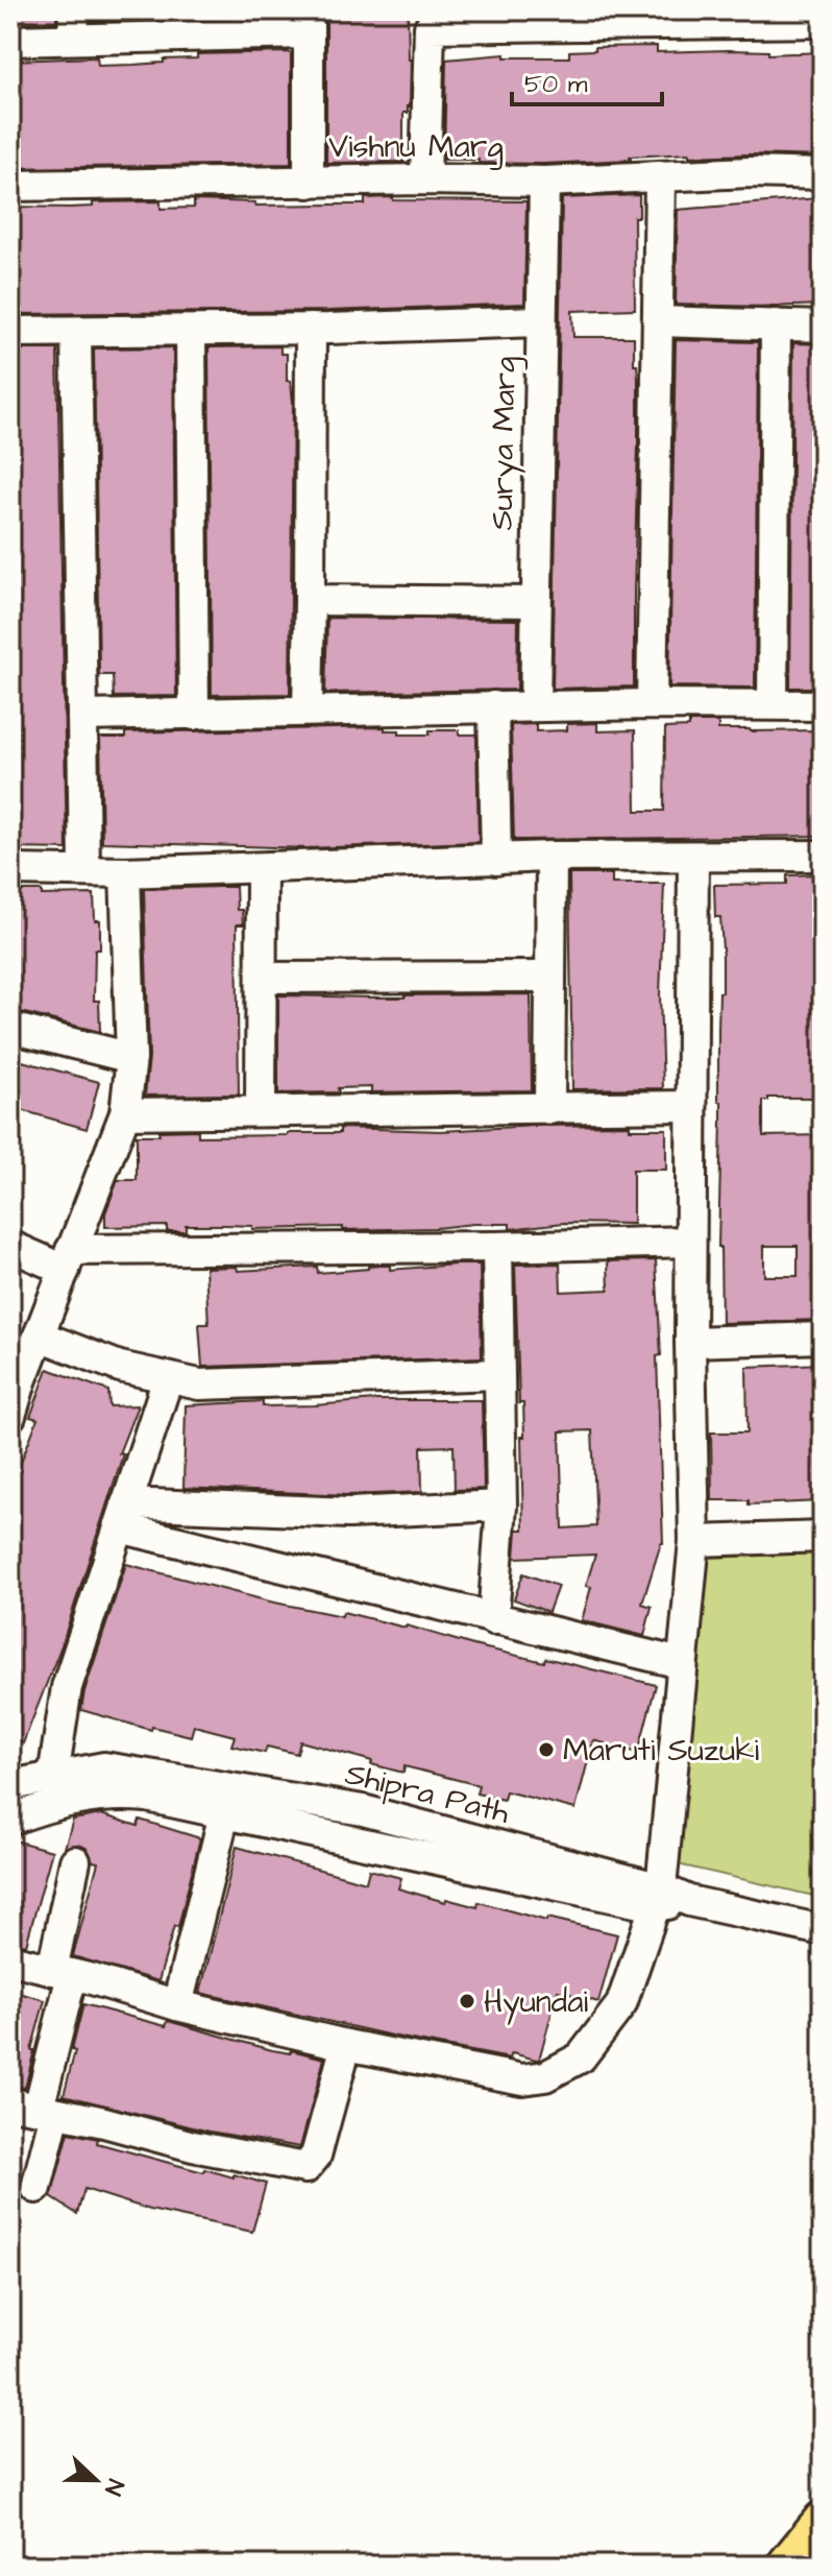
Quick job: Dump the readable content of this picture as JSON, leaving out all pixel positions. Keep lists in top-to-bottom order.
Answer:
{
  "streets": {
    "street": ["Vishnu Marg", "Surya Marg", "Shipra Path"]
  },
  "crossings": [
    ["Vishnu Marg", "Surya Marg"]
  ],
  "places": ["Maruti Suzuki", "Hyundai"],
  "scale_bar": "50 m",
  "north": "right"
}
